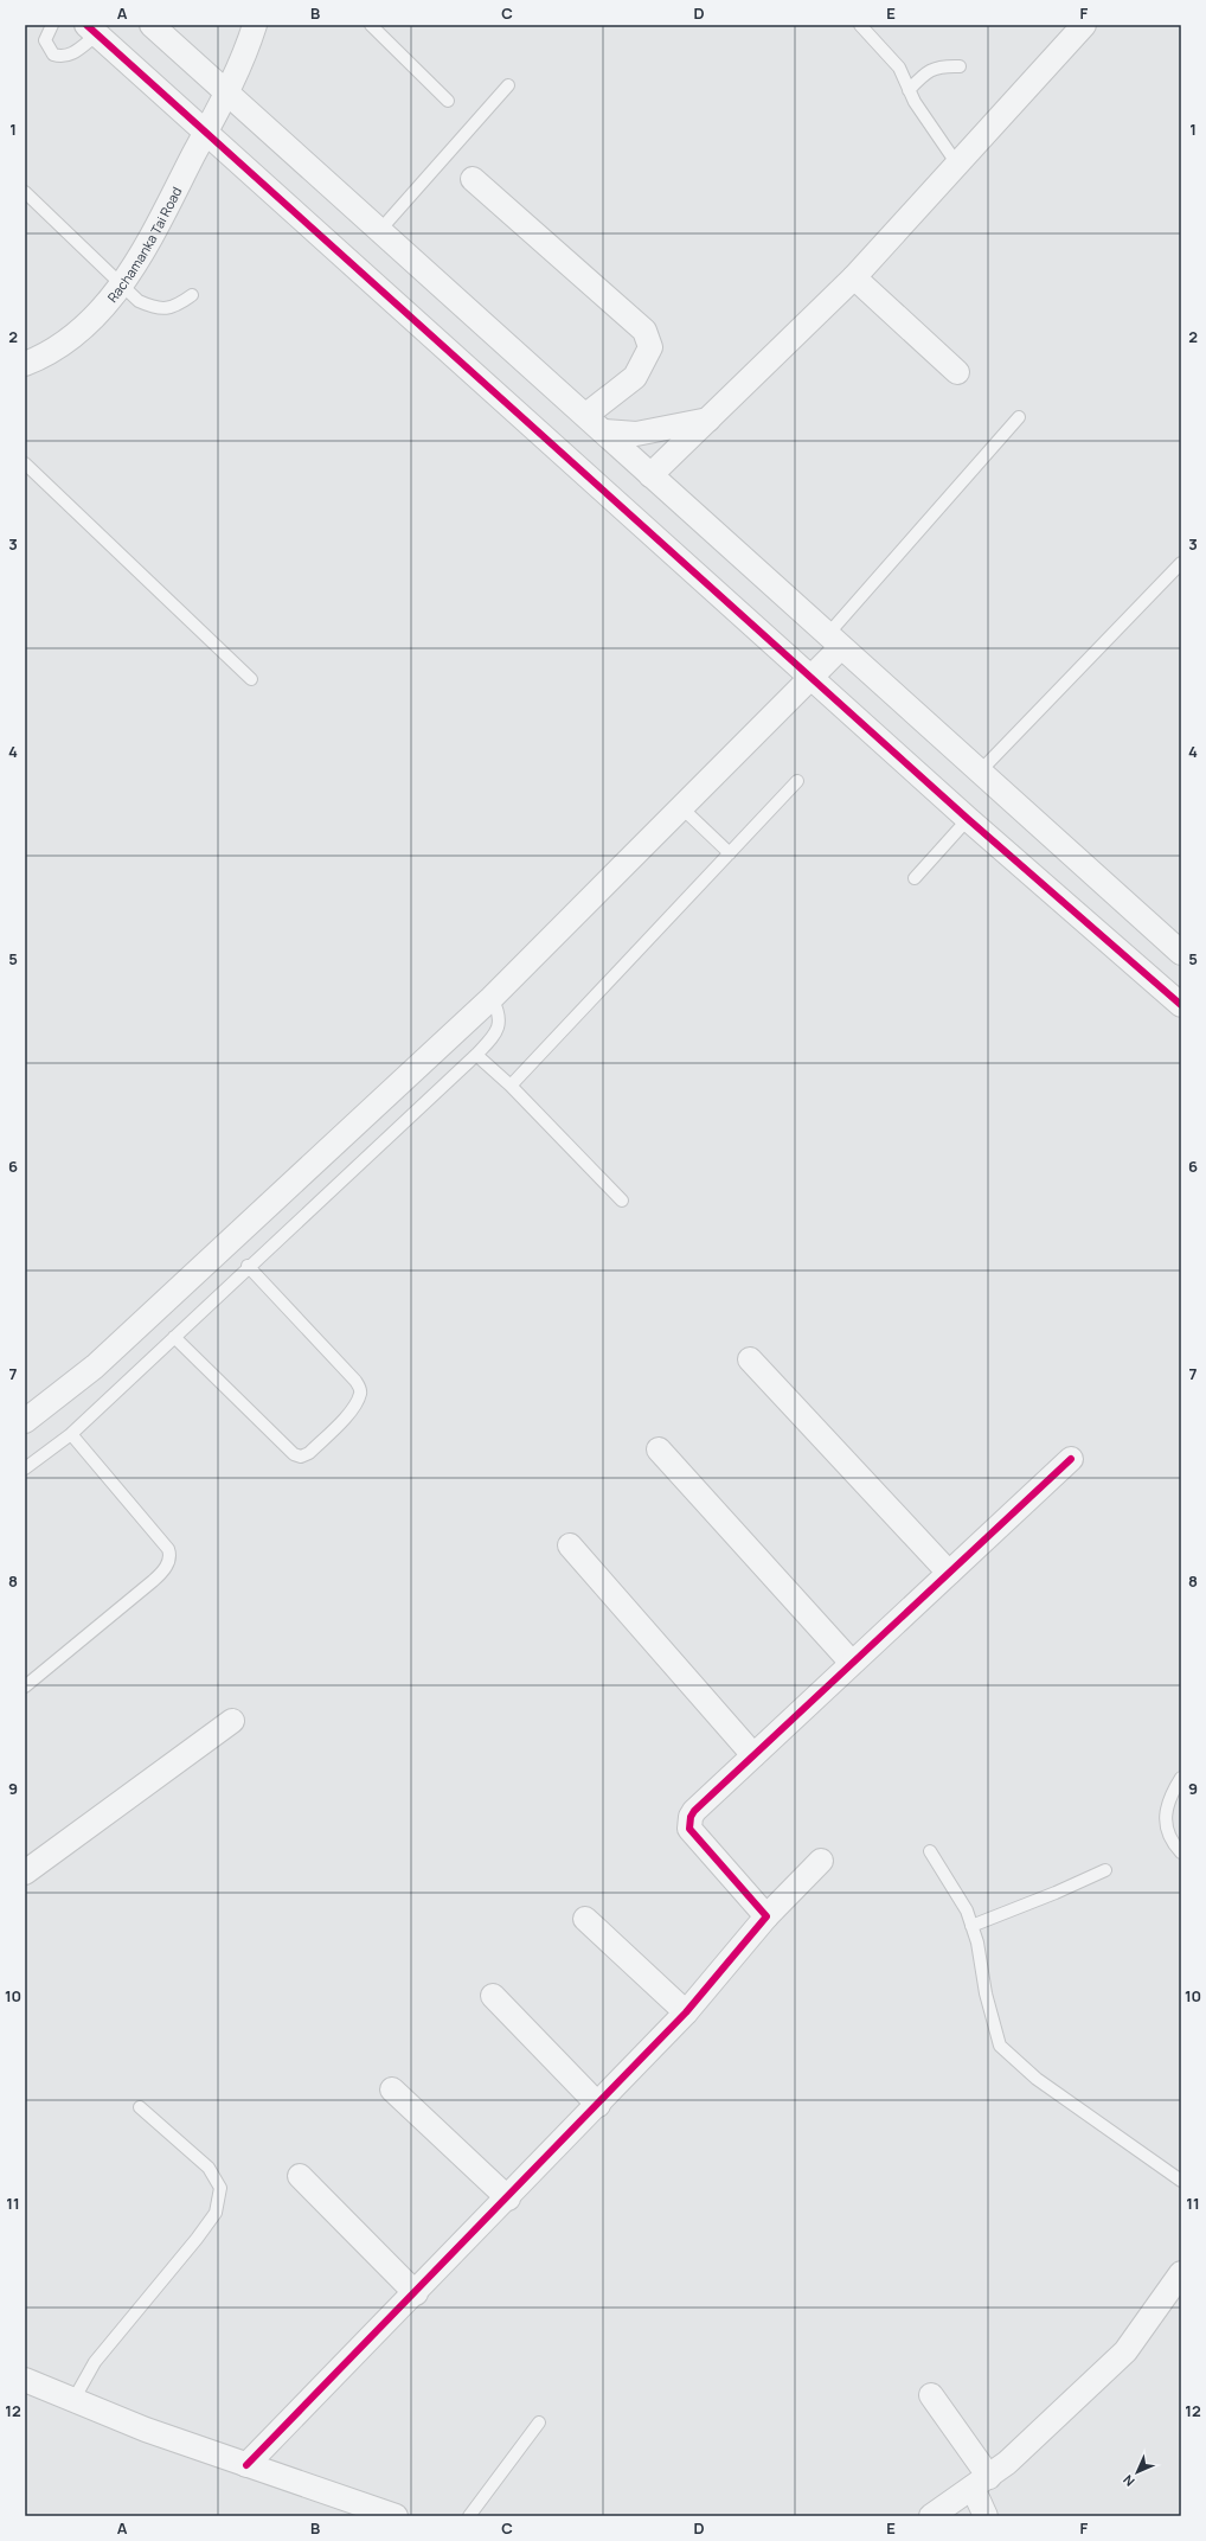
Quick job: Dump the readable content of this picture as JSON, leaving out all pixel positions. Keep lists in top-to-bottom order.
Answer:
{
  "streets": {
    "street": ["Rachamanka Tai Road"]
  },
  "north": "bottom left",
  "grid": {
    "columns": [
      "A",
      "B",
      "C",
      "D",
      "E",
      "F"
    ],
    "rows": [
      "1",
      "2",
      "3",
      "4",
      "5",
      "6",
      "7",
      "8",
      "9",
      "10",
      "11",
      "12"
    ]
  }
}
